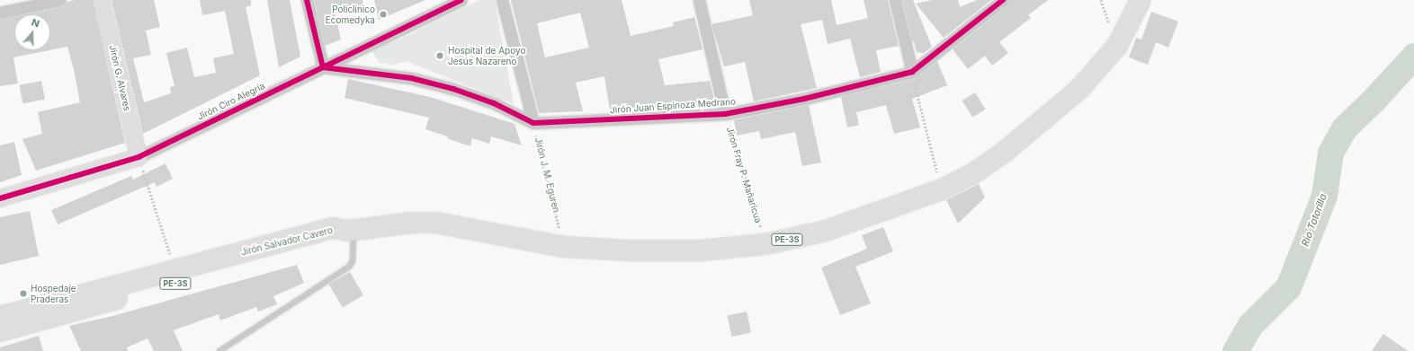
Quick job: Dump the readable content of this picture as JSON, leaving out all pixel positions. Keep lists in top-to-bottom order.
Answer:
{
  "streets": {
    "highway": ["PE-3S", "Jirón Salvador Cavero"],
    "street": ["Jirón G. Alvares", "Jirón Ciro Alegría", "Jirón Juan Espinoza Medrano"],
    "path": ["Jirón J. M. Eguren", "Jirón Fray P. Mañaricua"]
  },
  "crossings": [
    ["Jirón G. Alvares", "Jirón Ciro Alegría"],
    ["Jirón Ciro Alegría", "Jirón Juan Espinoza Medrano"],
    ["Jirón Juan Espinoza Medrano", "Jirón J. M. Eguren"],
    ["Jirón Juan Espinoza Medrano", "Jirón Fray P. Mañaricua"],
    ["Jirón J. M. Eguren", "PE-3S"],
    ["Jirón Fray P. Mañaricua", "PE-3S"],
    ["PE-3S", "Jirón Salvador Cavero"]
  ],
  "water": ["Rio Totorilla"],
  "places": ["Policlinico Ecomedyka", "Hospital de Apoyo Jesús Nazareno", "Hospedaje Praderas"],
  "north": "top"
}
